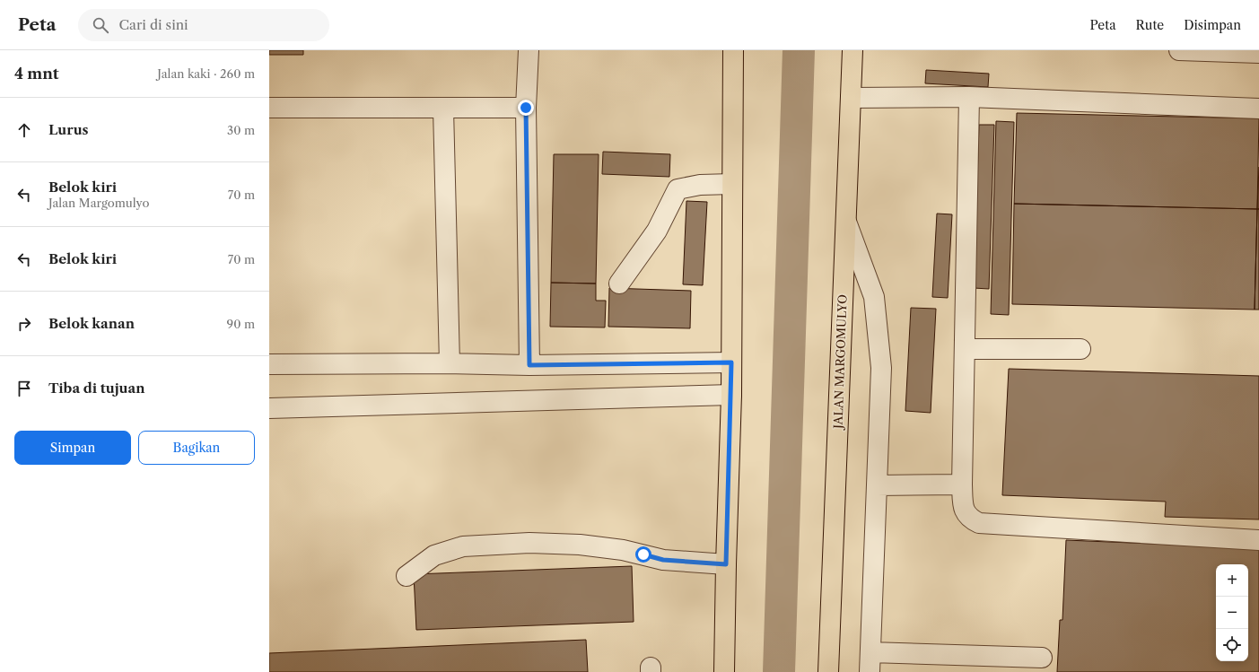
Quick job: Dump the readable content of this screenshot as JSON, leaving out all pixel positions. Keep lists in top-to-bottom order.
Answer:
{
  "streets": {
    "main road": ["JALAN MARGOMULYO"]
  },
  "page": {
    "header": "Peta",
    "search": "Cari di sini",
    "nav": ["Peta", "Rute", "Disimpan"],
    "heading": ["4 mnt", "Jalan kaki · 260 m"],
    "list": [
      ["Lurus", "30 m"],
      ["Belok kiri", "Jalan Margomulyo", "70 m"],
      ["Belok kiri", "70 m"],
      ["Belok kanan", "90 m"],
      "Tiba di tujuan"
    ],
    "buttons": ["Simpan", "Bagikan"],
    "map_buttons": ["+", "−"]
  }
}
